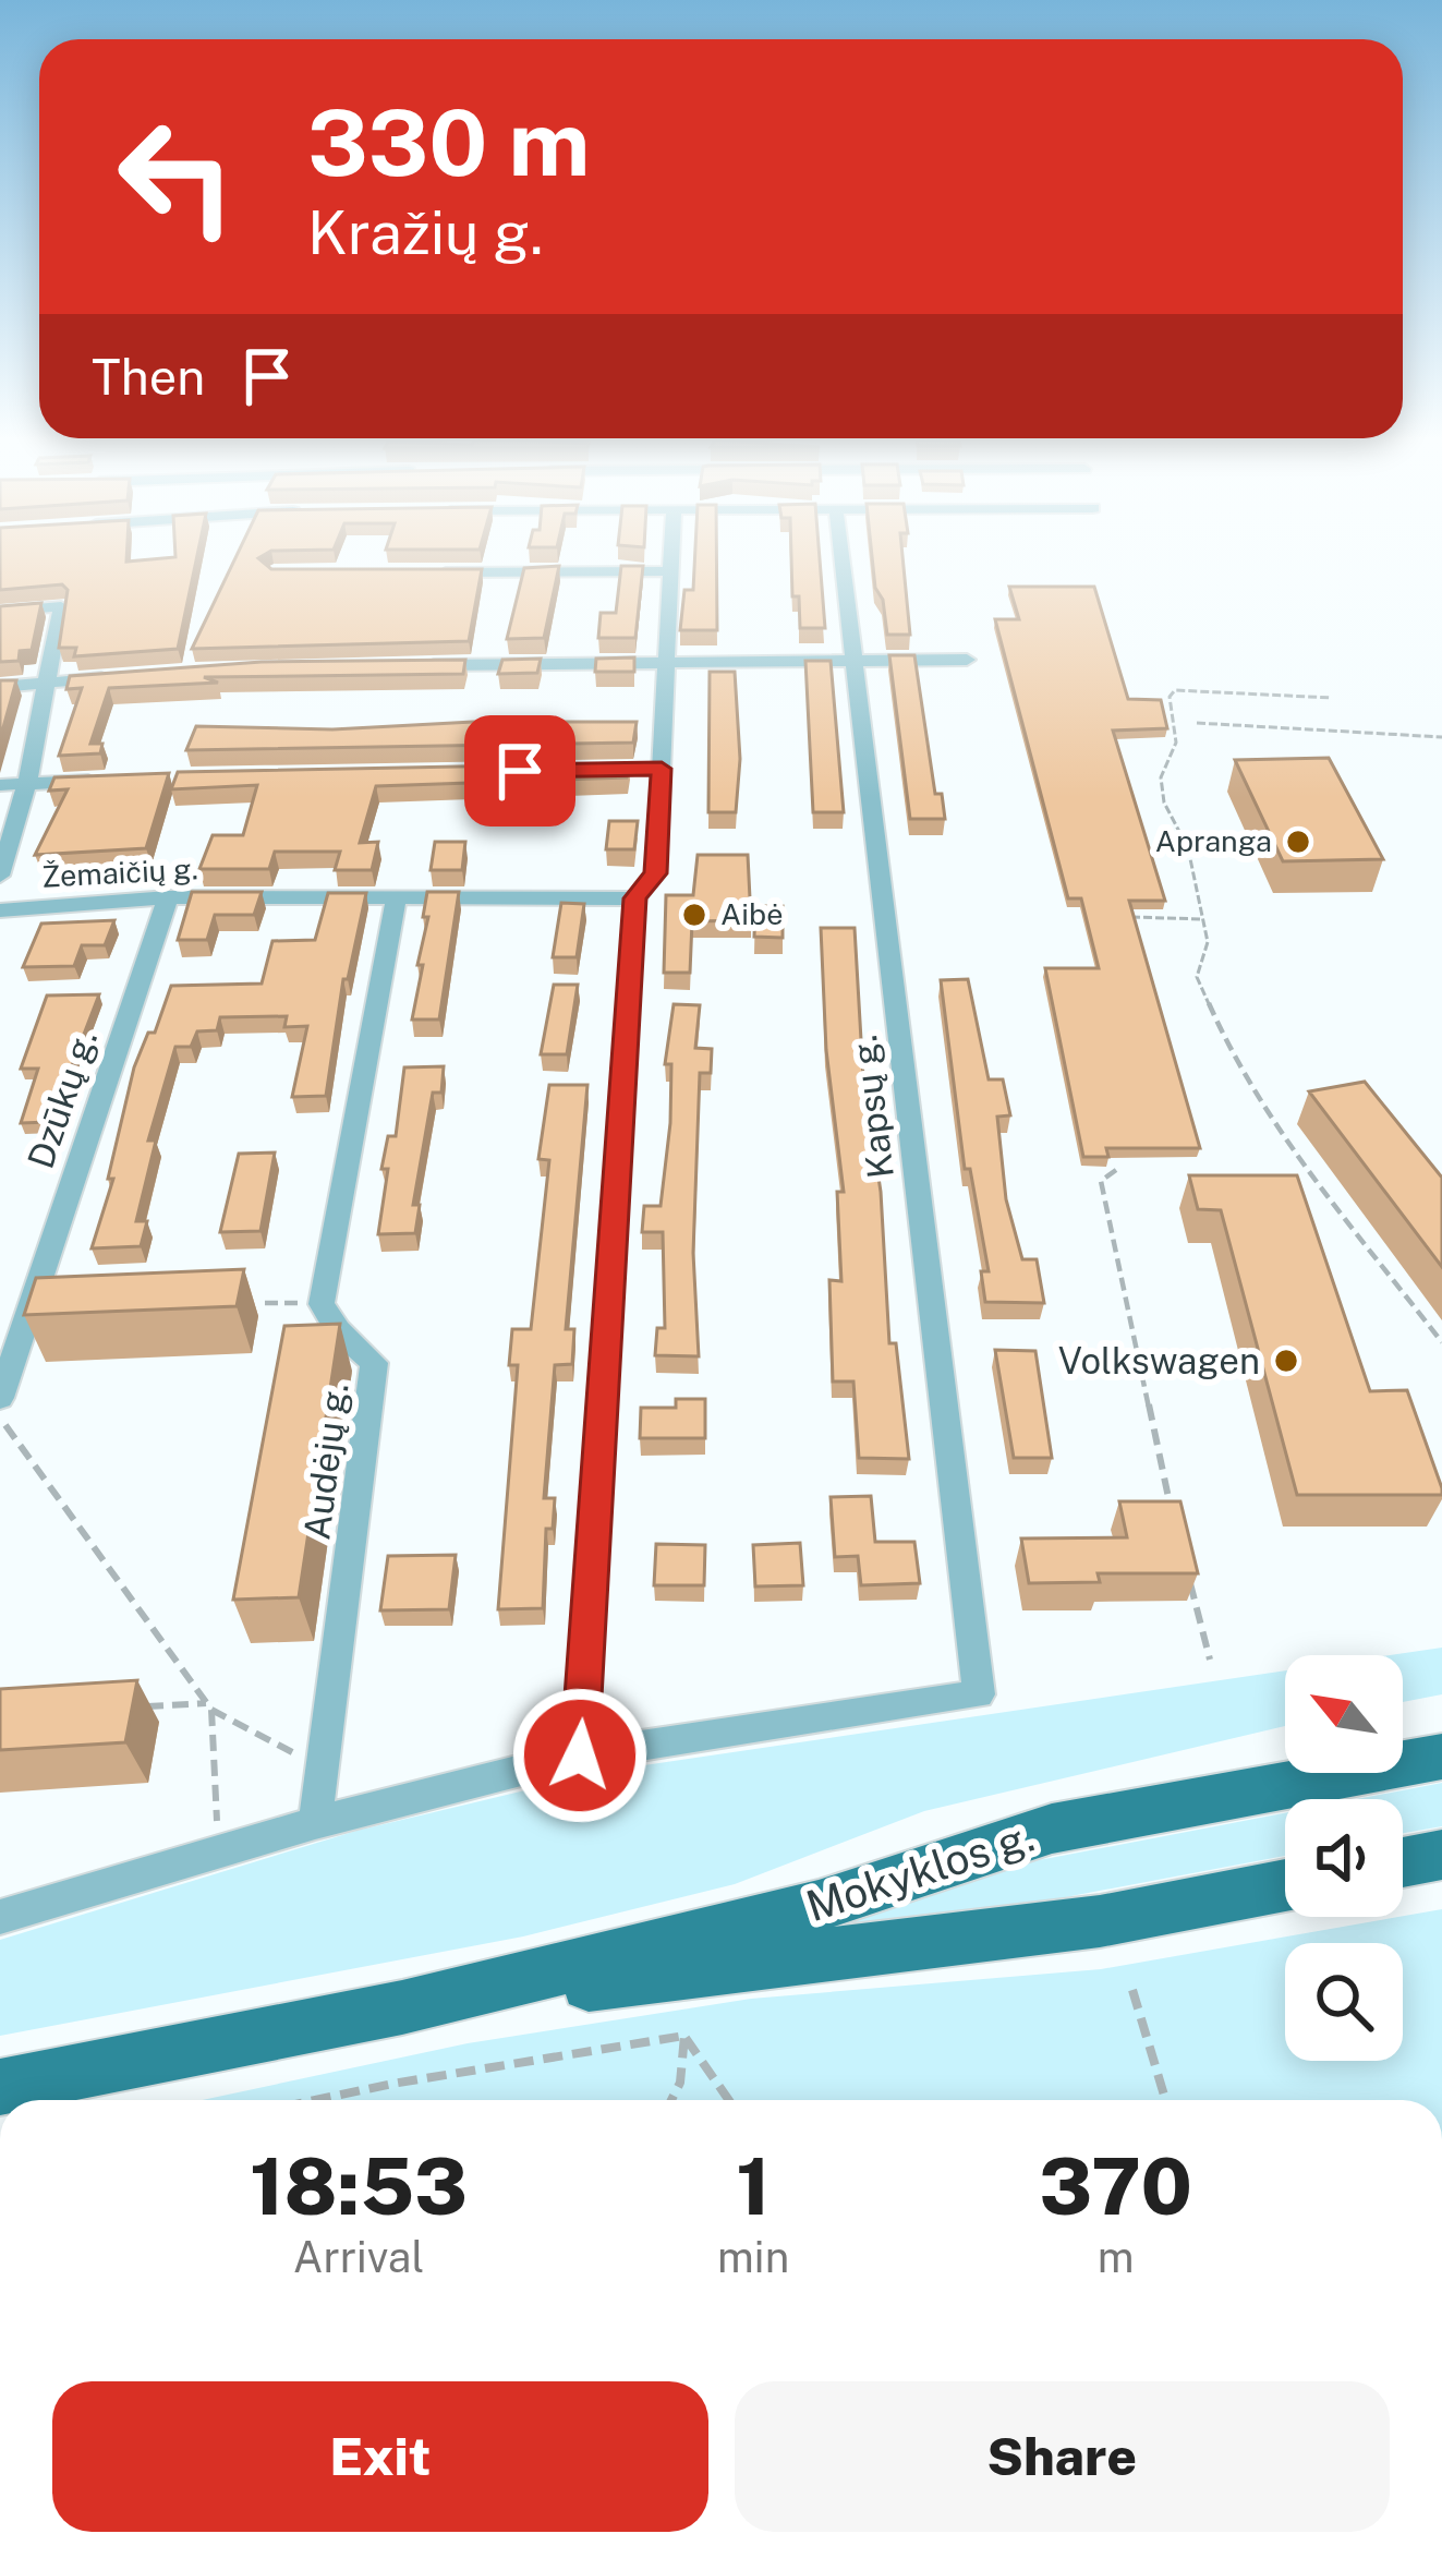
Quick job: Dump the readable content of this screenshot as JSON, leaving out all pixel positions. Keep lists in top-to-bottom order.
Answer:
{
  "streets": {
    "main road": ["Mokyklos g."],
    "street": [
      "Žemaičių g.",
      "Dzūkų g.",
      "Kapsų g.",
      "Audėjų g."
    ]
  },
  "crossings": [
    ["Žemaičių g.", "Dzūkų g."],
    ["Žemaičių g.", "Audėjų g."]
  ],
  "places": ["Apranga", "Aibė", "Volkswagen"],
  "north": "top left",
  "page": {
    "turn": ["330 m", "Kražių g."],
    "then": "Then",
    "eta": [
      "18:53",
      "Arrival",
      "1",
      "min",
      "370",
      "m"
    ],
    "buttons": ["Exit", "Share"]
  }
}
